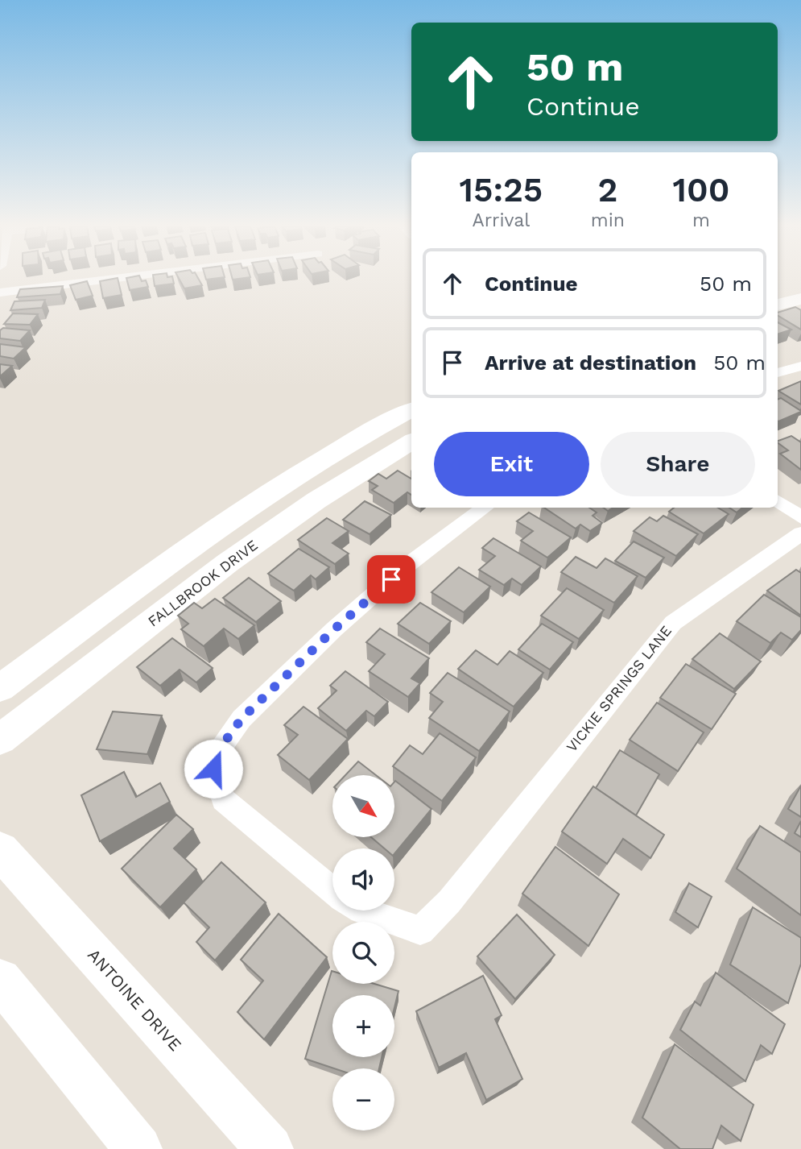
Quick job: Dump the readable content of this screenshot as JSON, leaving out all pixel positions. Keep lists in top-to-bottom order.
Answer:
{
  "streets": {
    "main road": ["FALLBROOK DRIVE", "ANTOINE DRIVE"],
    "street": ["VICKIE SPRINGS LANE"]
  },
  "north": "bottom right",
  "page": {
    "turn": ["50 m", "Continue"],
    "eta": [
      "15:25",
      "Arrival",
      "2",
      "min",
      "100",
      "m"
    ],
    "list": [
      {
        "name": "Continue",
        "value": "50 m"
      },
      {
        "name": "Arrive at destination",
        "value": "50 m"
      }
    ],
    "buttons": ["Exit", "Share"],
    "map_buttons": ["+", "−"]
  }
}
